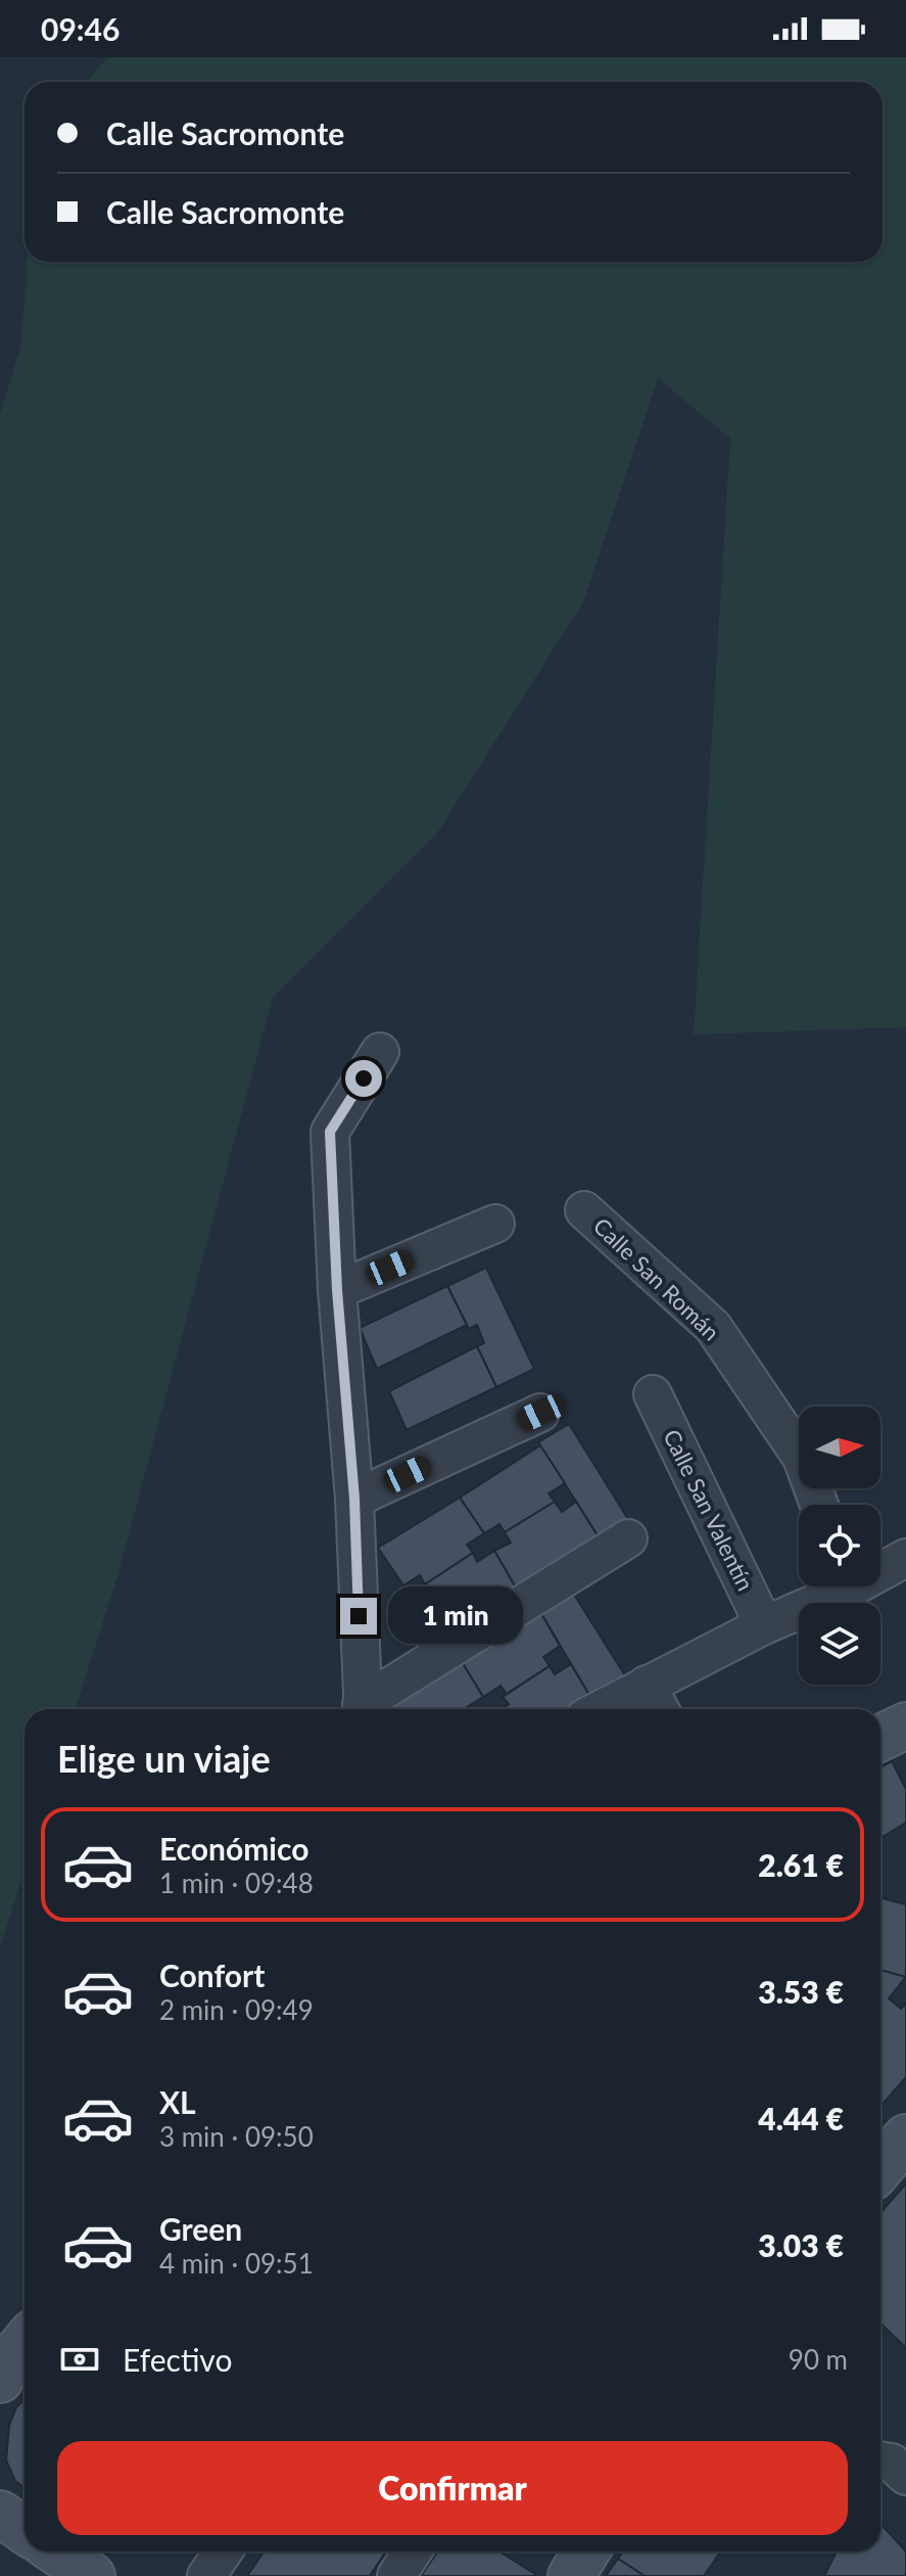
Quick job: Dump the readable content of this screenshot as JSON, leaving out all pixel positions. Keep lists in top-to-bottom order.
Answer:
{
  "streets": {
    "street": ["Calle San Román", "Calle San Valentín"]
  },
  "north": "right",
  "page": {
    "status": "09:46",
    "banner": ["Calle Sacromonte", "Calle Sacromonte"],
    "bubble": "1 min",
    "heading": "Elige un viaje",
    "list": [
      {
        "name": "Económico",
        "note": "1 min · 09:48",
        "value": "2.61 €"
      },
      {
        "name": "Confort",
        "note": "2 min · 09:49",
        "value": "3.53 €"
      },
      {
        "name": "XL",
        "note": "3 min · 09:50",
        "value": "4.44 €"
      },
      {
        "name": "Green",
        "note": "4 min · 09:51",
        "value": "3.03 €"
      }
    ],
    "pay": ["Efectivo", "90 m"],
    "buttons": "Confirmar"
  }
}
